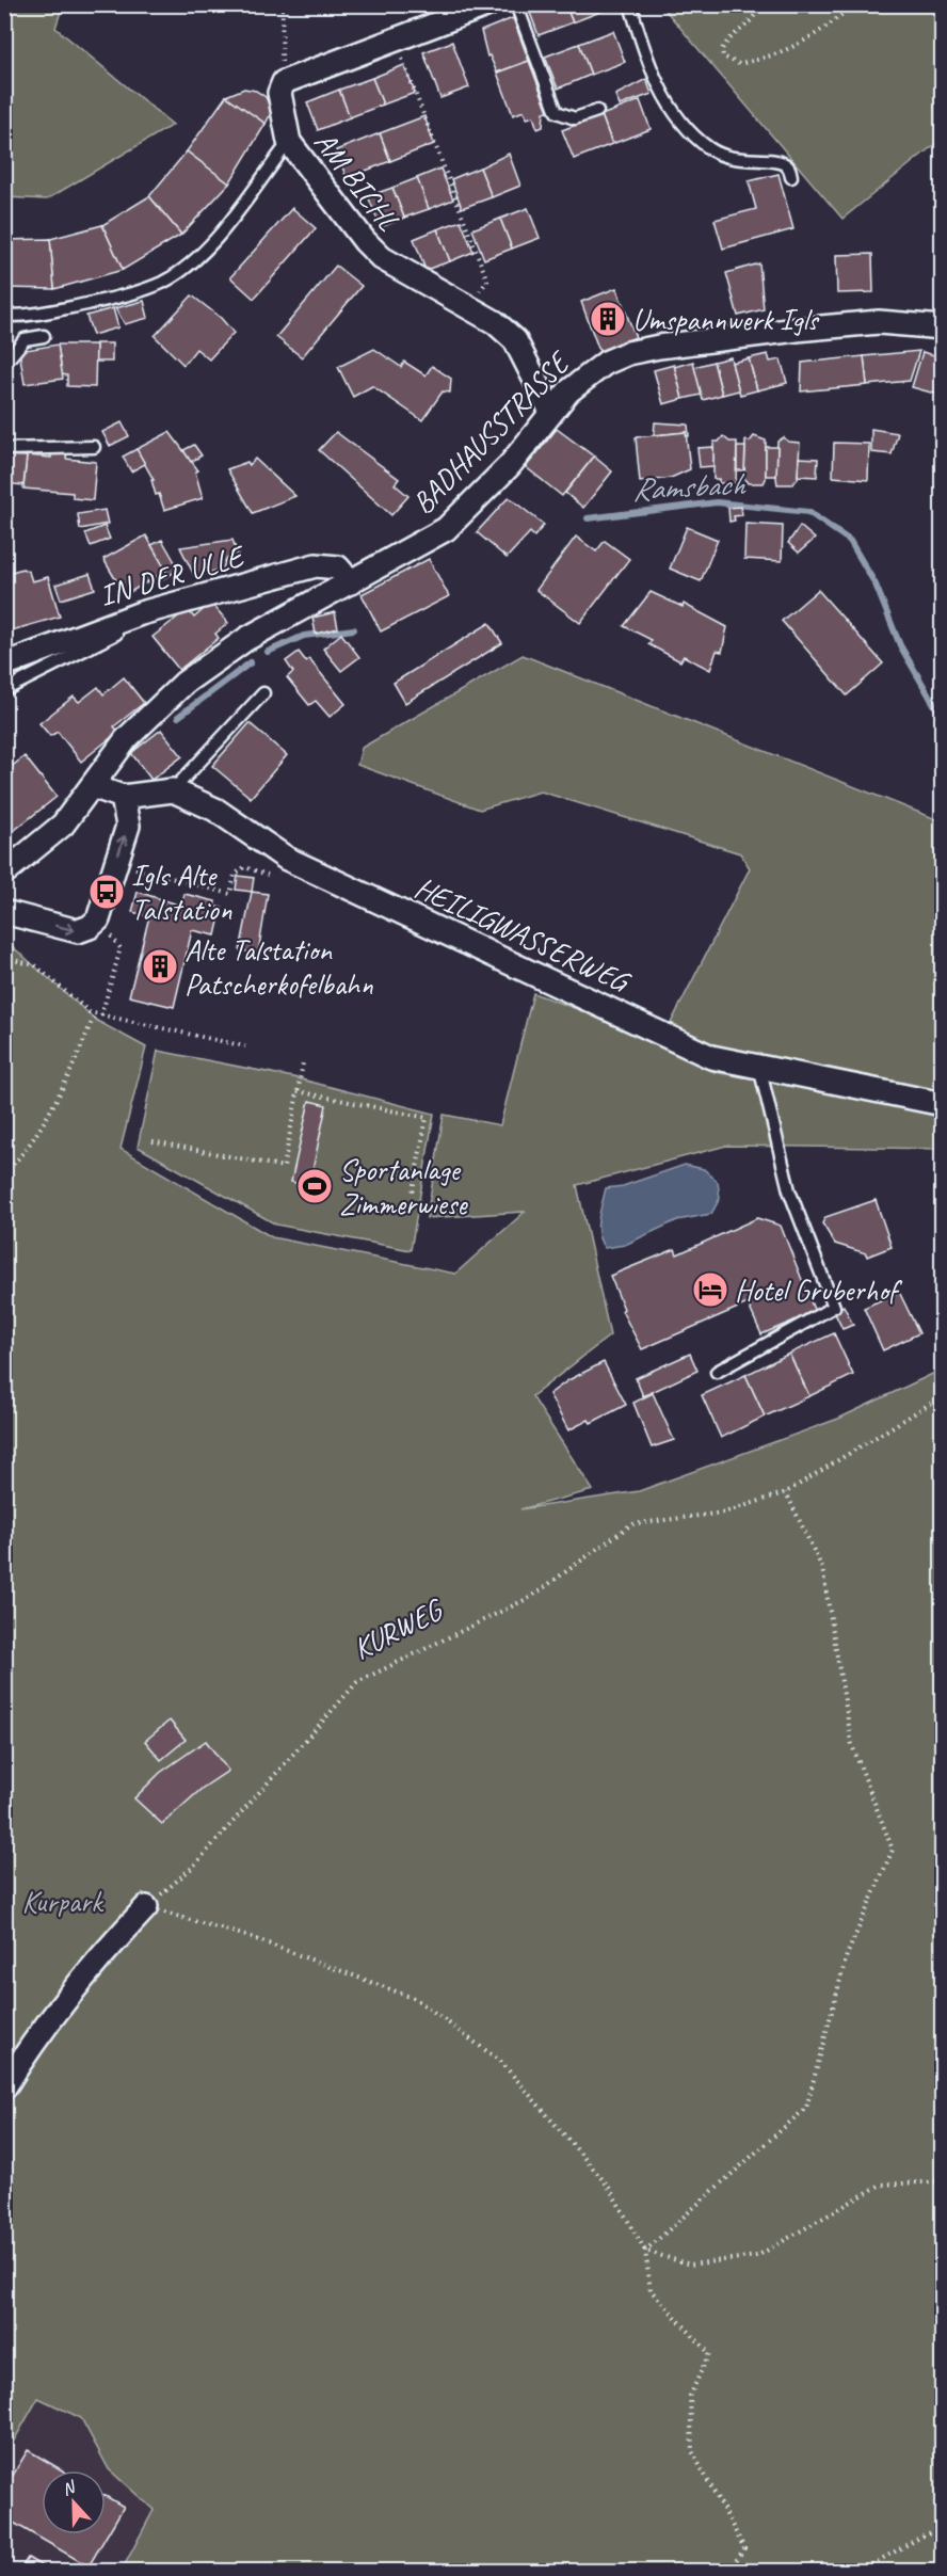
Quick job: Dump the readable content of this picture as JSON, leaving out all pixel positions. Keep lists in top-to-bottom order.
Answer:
{
  "streets": {
    "street": [
      "AM BICHL",
      "BADHAUSSTRASSE",
      "IN DER ULLE",
      "HEILIGWASSERWEG"
    ],
    "path": ["KURWEG"]
  },
  "crossings": [
    ["AM BICHL", "BADHAUSSTRASSE"],
    ["BADHAUSSTRASSE", "IN DER ULLE"]
  ],
  "water": ["Ramsbach"],
  "parks": ["Kurpark"],
  "places": {
    "building": ["Umspannwerk Igls", "Alte Talstation Patscherkofelbahn"],
    "bus stop": ["Igls Alte Talstation"],
    "sports": ["Sportanlage Zimmerwiese"],
    "hotel": ["Hotel Gruberhof"]
  },
  "north": "top"
}
